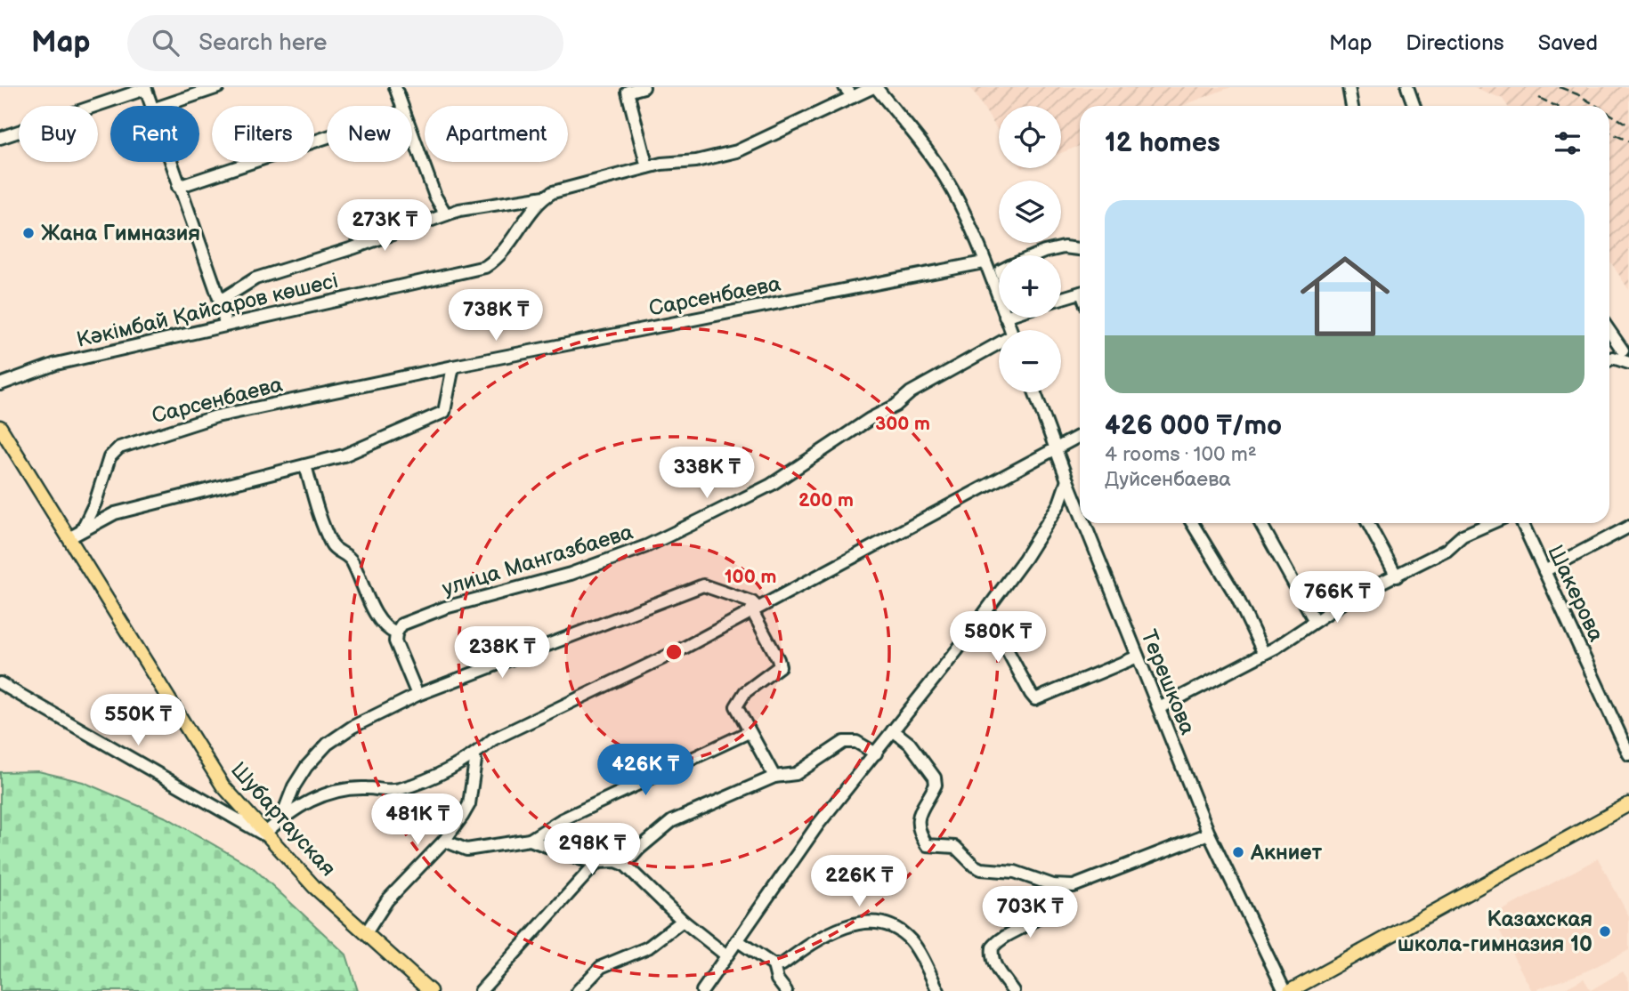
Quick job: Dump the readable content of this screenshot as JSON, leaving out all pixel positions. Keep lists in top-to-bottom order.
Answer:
{
  "streets": {
    "main road": ["Шубартауская"],
    "street": [
      "Сарсенбаева",
      "Кәкімбай Қайсаров көшесі",
      "улица Мангазбаева",
      "Шакерова",
      "Терешкова"
    ]
  },
  "places": ["Жана Гимназия", "Акниет", "Казахская школа-гимназия 10"],
  "page": {
    "header": "Map",
    "search": "Search here",
    "nav": ["Map", "Directions", "Saved"],
    "map_buttons": ["+", "−"],
    "chip": [
      "Buy",
      "Rent",
      "Filters",
      "New",
      "Apartment"
    ],
    "heading": "12 homes",
    "list": [
      {
        "name": "426 000 ₸/mo",
        "note": "4 rooms · 100 m² · Дуйсенбаева"
      }
    ],
    "price": [
      "273K ₸",
      "738K ₸",
      "338K ₸",
      "766K ₸",
      "580K ₸",
      "238K ₸",
      "550K ₸",
      "426K ₸",
      "481K ₸",
      "298K ₸",
      "226K ₸",
      "703K ₸"
    ]
  },
  "rings": ["300 m", "200 m", "100 m"]
}
